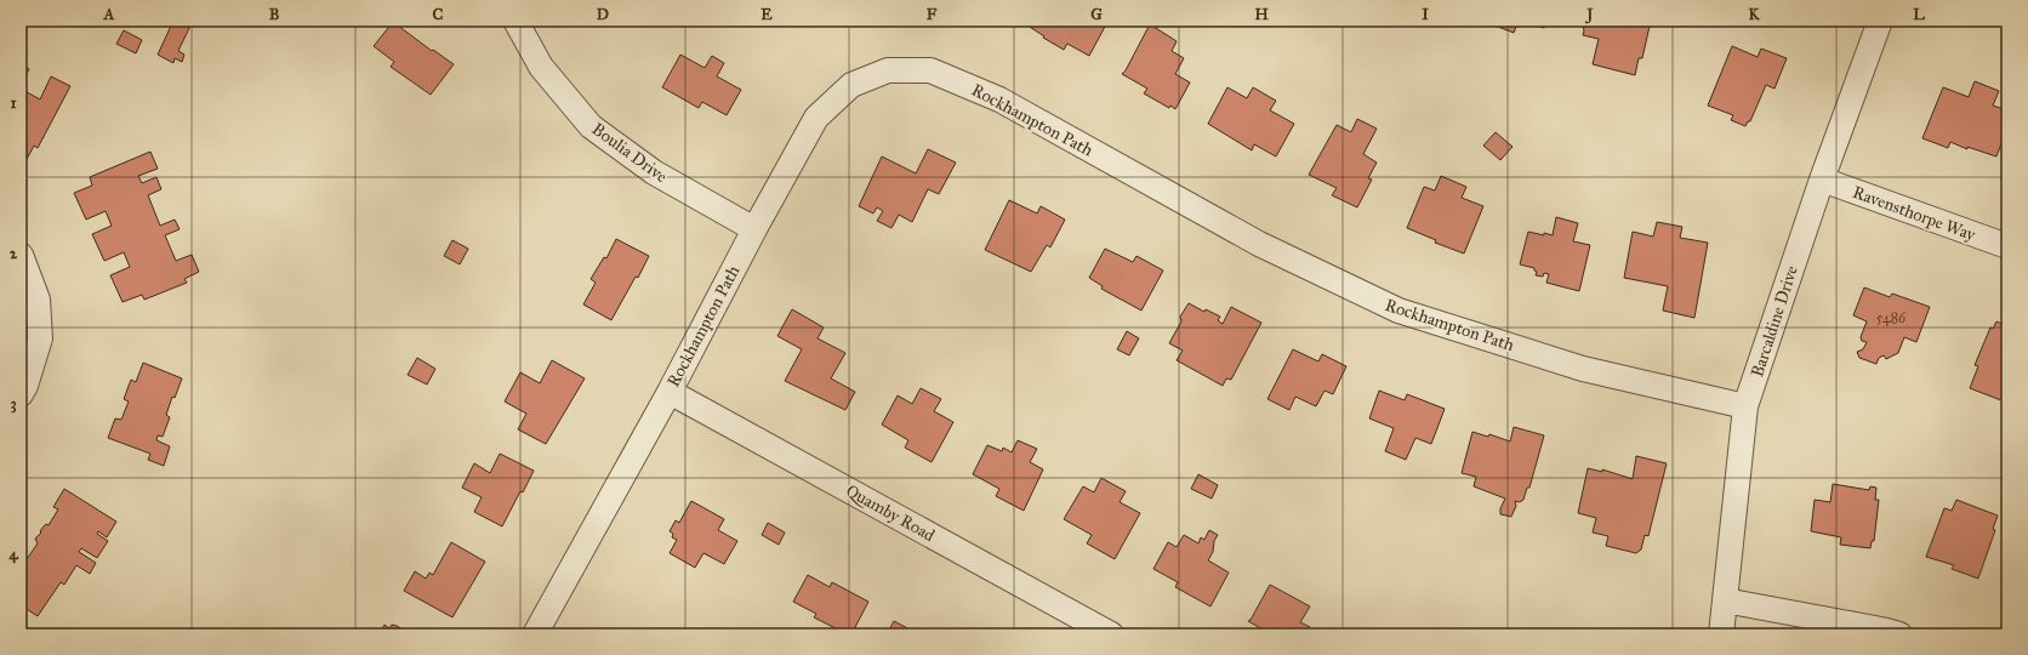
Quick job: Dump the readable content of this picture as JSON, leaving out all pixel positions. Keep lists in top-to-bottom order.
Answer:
{
  "streets": {
    "street": [
      "Rockhampton Path",
      "Boulia Drive",
      "Ravensthorpe Way",
      "Barcaldine Drive",
      "Quamby Road"
    ]
  },
  "crossings": [
    ["Rockhampton Path", "Boulia Drive"],
    ["Rockhampton Path", "Barcaldine Drive"],
    ["Rockhampton Path", "Quamby Road"],
    ["Ravensthorpe Way", "Barcaldine Drive"]
  ],
  "house_numbers": ["5486"],
  "grid": {
    "columns": [
      "A",
      "B",
      "C",
      "D",
      "E",
      "F",
      "G",
      "H",
      "I",
      "J",
      "K",
      "L"
    ],
    "rows": [
      "1",
      "2",
      "3",
      "4"
    ]
  }
}
